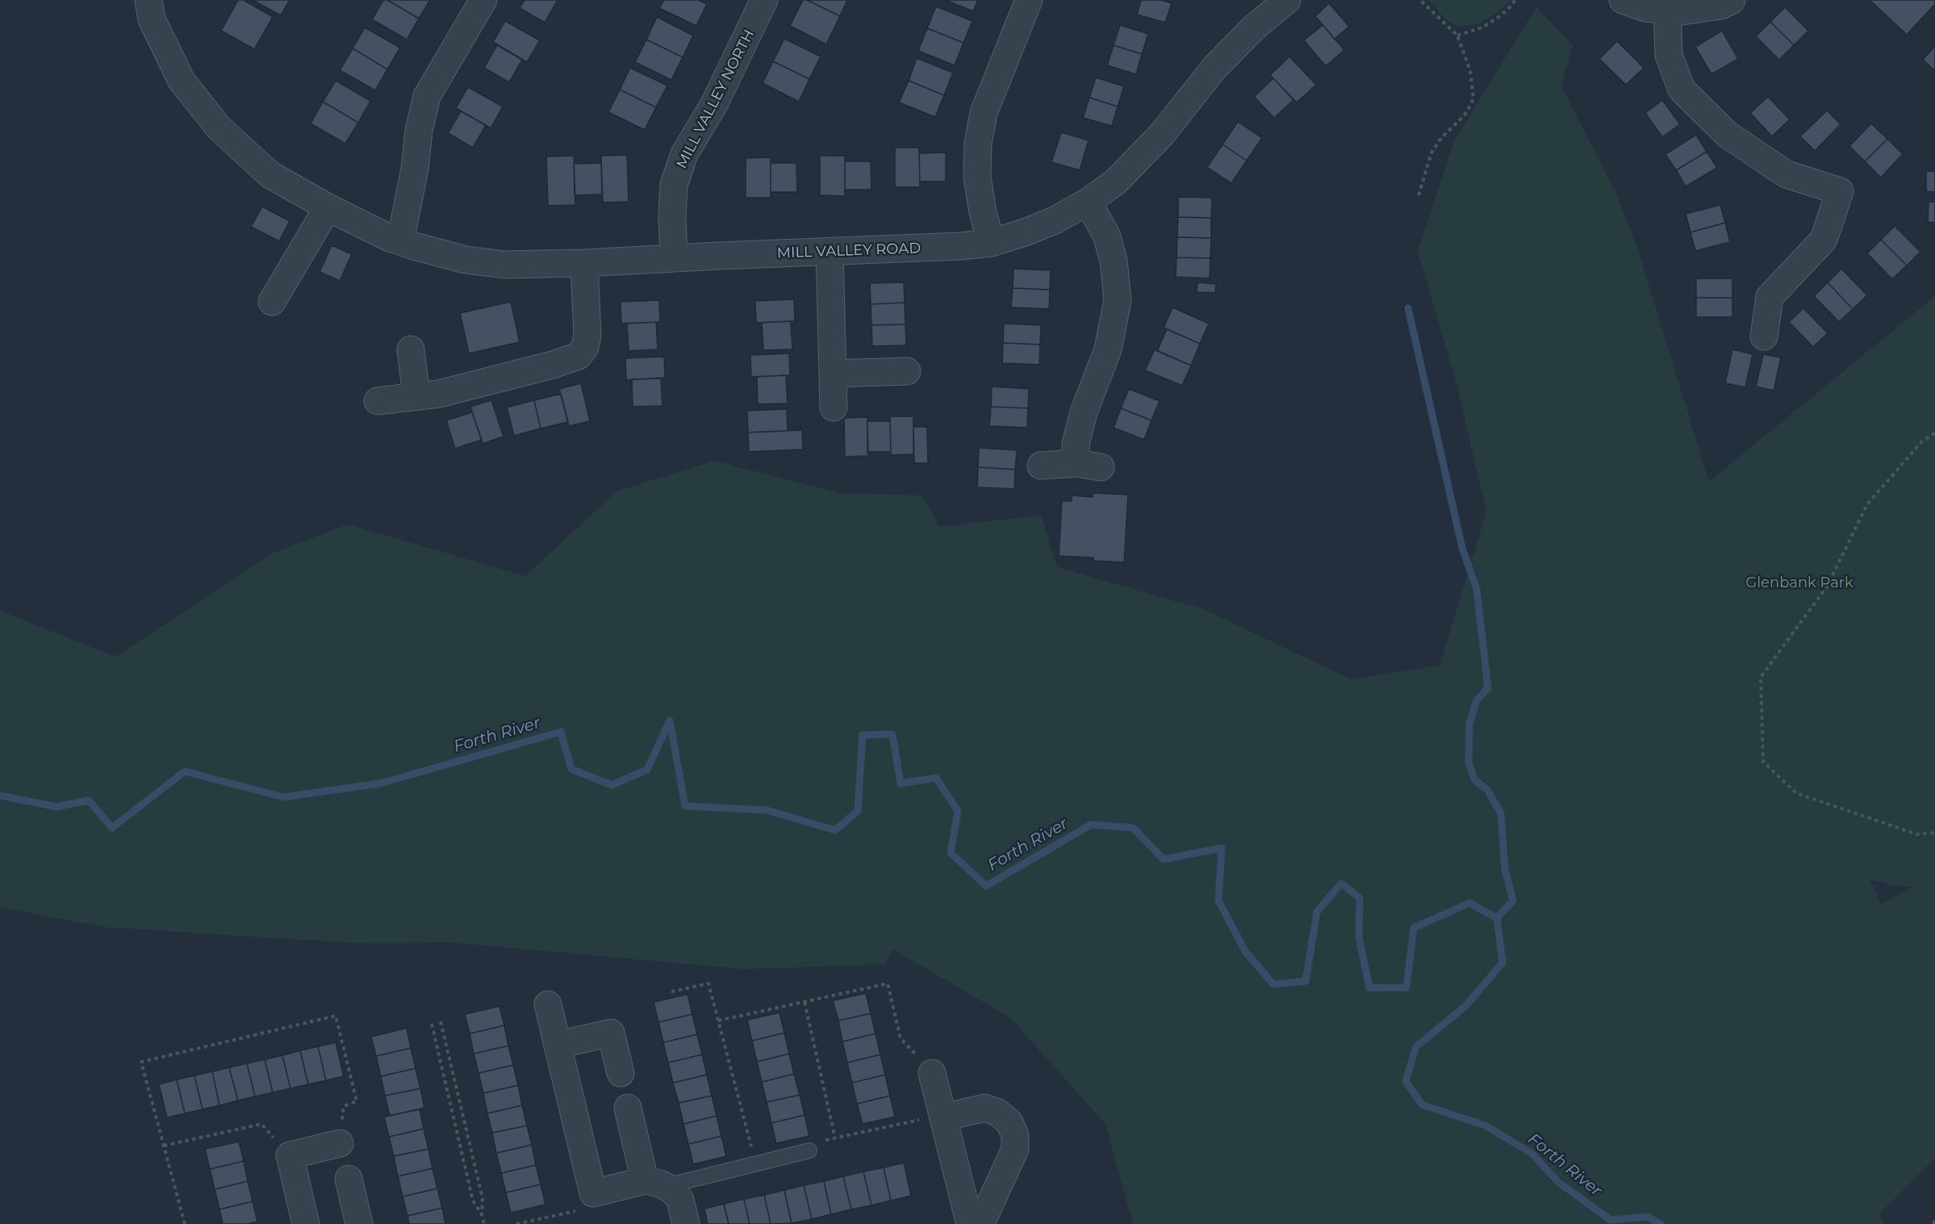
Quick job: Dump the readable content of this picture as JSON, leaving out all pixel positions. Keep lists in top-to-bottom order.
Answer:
{
  "streets": {
    "street": ["MILL VALLEY NORTH", "MILL VALLEY ROAD"]
  },
  "crossings": [
    ["MILL VALLEY NORTH", "MILL VALLEY ROAD"]
  ],
  "water": ["Forth River"],
  "parks": ["Glenbank Park"]
}
